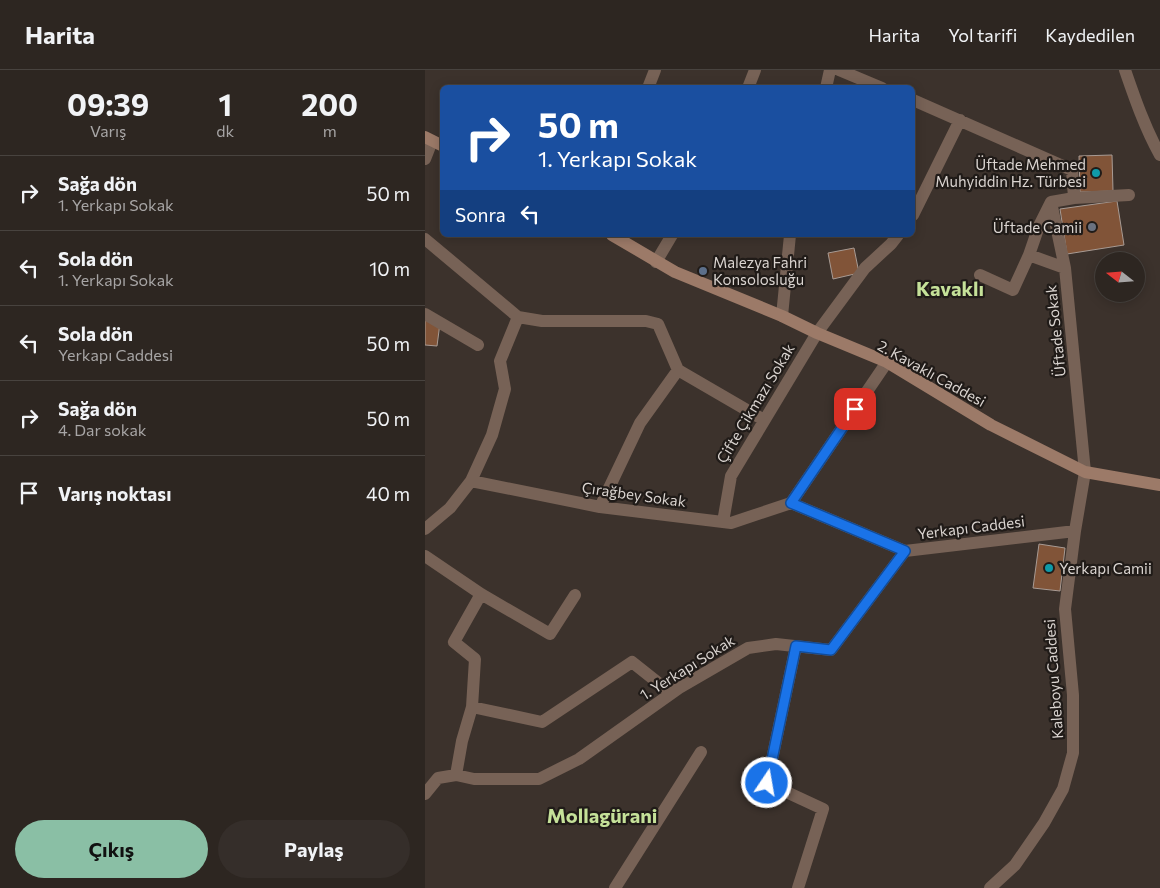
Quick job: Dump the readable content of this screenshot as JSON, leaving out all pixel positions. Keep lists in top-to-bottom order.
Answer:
{
  "streets": {
    "street": [
      "Üftade Sokak",
      "2. Kavaklı Caddesi",
      "Çifte Çikmazı Sokak",
      "Çırağbey Sokak",
      "Yerkapı Caddesi",
      "1. Yerkapı Sokak",
      "Kaleboyu Caddesi"
    ]
  },
  "crossings": [
    ["Üftade Sokak", "2. Kavaklı Caddesi"],
    ["Üftade Sokak", "Kaleboyu Caddesi"],
    ["2. Kavaklı Caddesi", "Çifte Çikmazı Sokak"],
    ["2. Kavaklı Caddesi", "Kaleboyu Caddesi"],
    ["Çifte Çikmazı Sokak", "Çırağbey Sokak"],
    ["Çırağbey Sokak", "Yerkapı Caddesi"],
    ["Yerkapı Caddesi", "1. Yerkapı Sokak"],
    ["Yerkapı Caddesi", "Kaleboyu Caddesi"]
  ],
  "districts": ["Kavaklı", "Mollagürani"],
  "places": [
    "Üftade Mehmed Muhyiddin Hz. Türbesi",
    "Üftade Camii",
    "Malezya Fahri Konsolosluğu",
    "Yerkapı Camii"
  ],
  "north": "left",
  "page": {
    "header": "Harita",
    "nav": ["Harita", "Yol tarifi", "Kaydedilen"],
    "eta": [
      "09:39",
      "Varış",
      "1",
      "dk",
      "200",
      "m"
    ],
    "turn": ["50 m", "1. Yerkapı Sokak"],
    "list": [
      {
        "name": "Sağa dön",
        "note": "1. Yerkapı Sokak",
        "value": "50 m"
      },
      {
        "name": "Sola dön",
        "note": "1. Yerkapı Sokak",
        "value": "10 m"
      },
      {
        "name": "Sola dön",
        "note": "Yerkapı Caddesi",
        "value": "50 m"
      },
      {
        "name": "Sağa dön",
        "note": "4. Dar sokak",
        "value": "50 m"
      },
      {
        "name": "Varış noktası",
        "value": "40 m"
      }
    ],
    "then": "Sonra",
    "buttons": ["Çıkış", "Paylaş"]
  }
}
